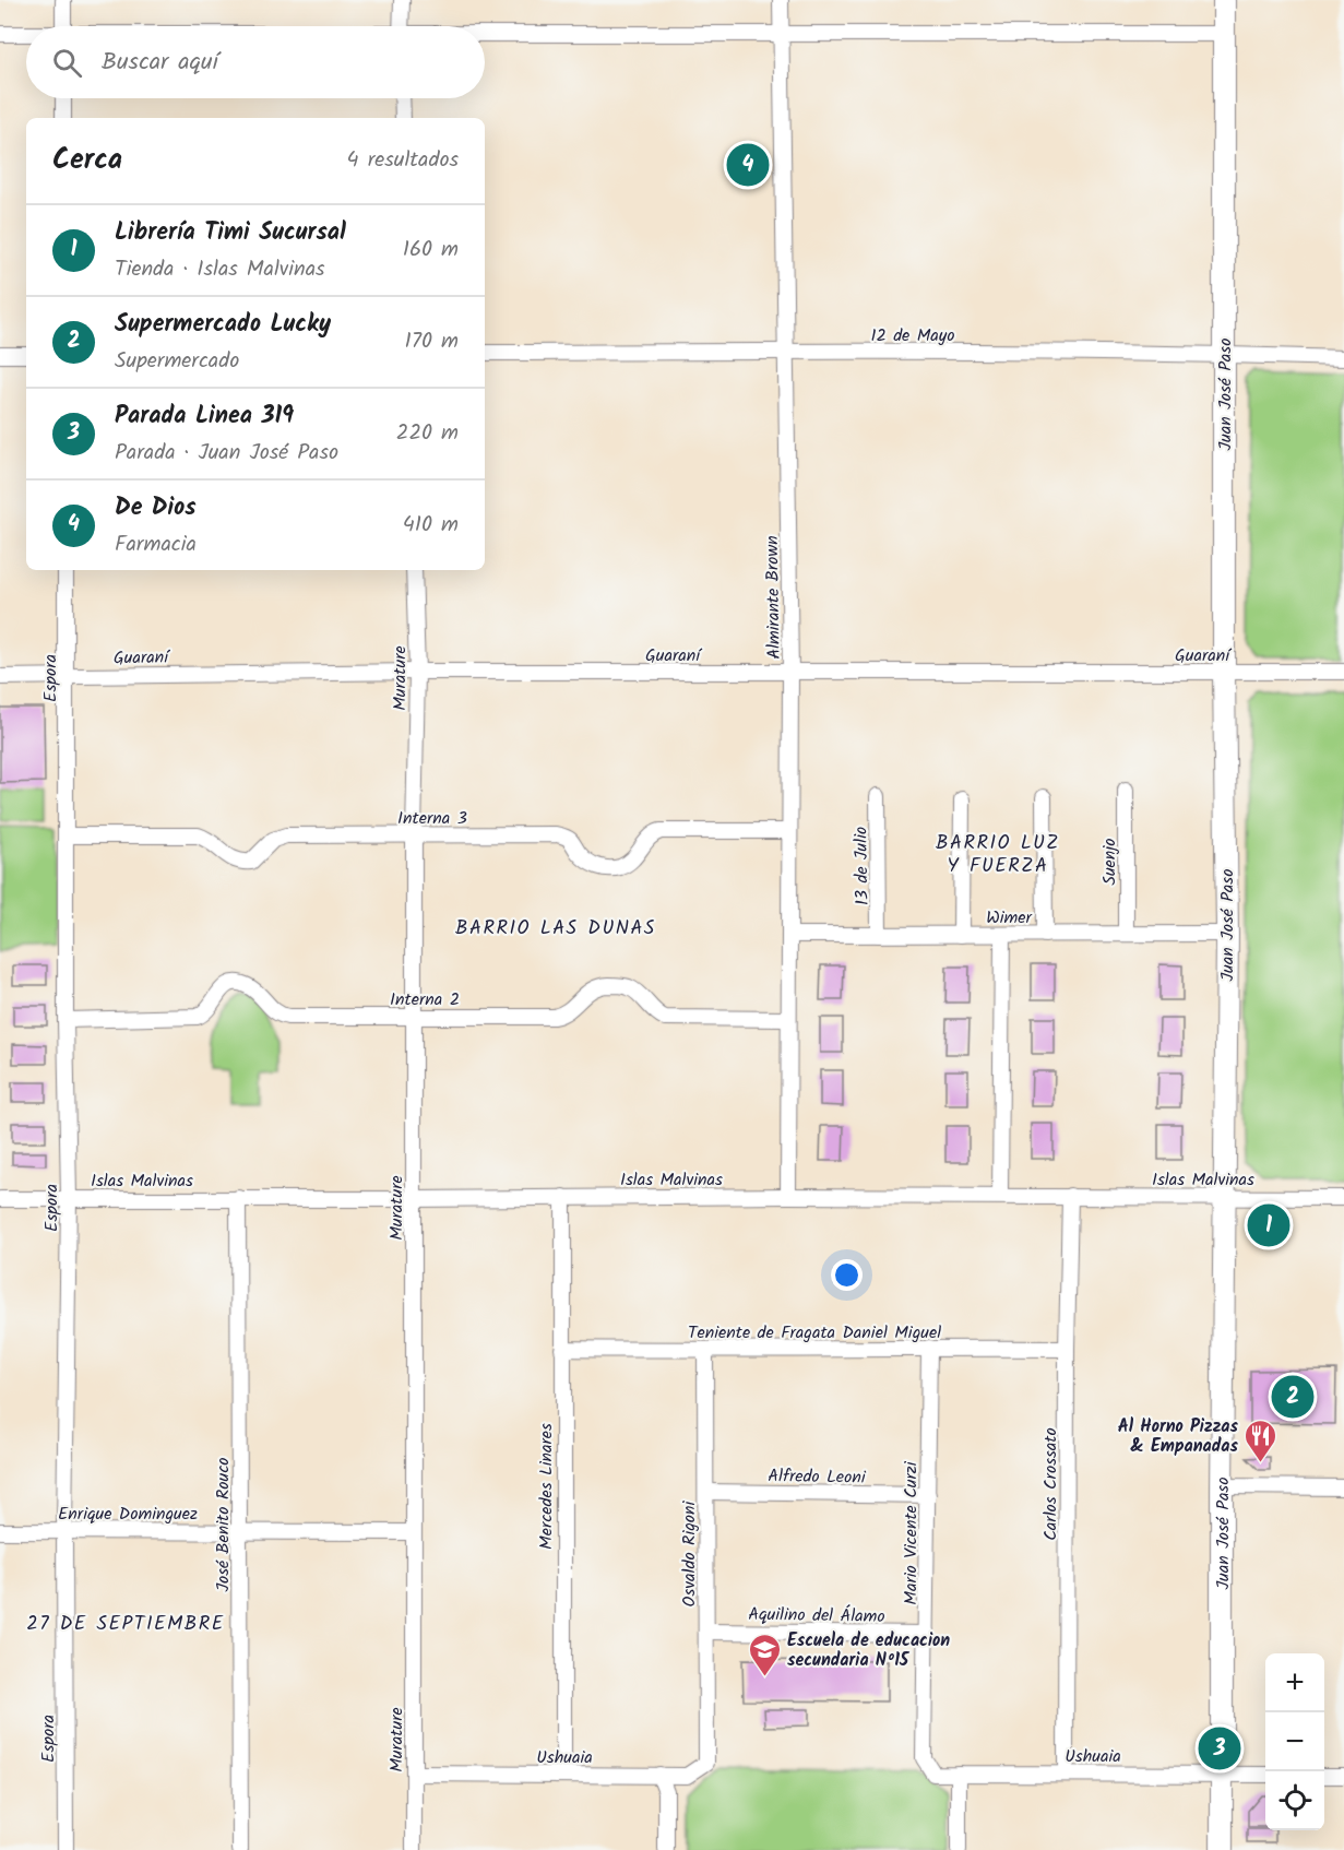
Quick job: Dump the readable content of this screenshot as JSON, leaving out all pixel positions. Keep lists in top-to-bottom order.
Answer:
{
  "streets": {
    "main road": ["Juan José Paso"],
    "street": [
      "12 de Mayo",
      "Almirante Brown",
      "Guaraní",
      "Espora",
      "Murature",
      "Interna 3",
      "Suenjo",
      "13 de Julio",
      "Wimer",
      "Interna 2",
      "Islas Malvinas",
      "Teniente de Fragata Daniel Miguel",
      "Alfredo Leoni",
      "Carlos Crossato",
      "Mercedes Linares",
      "Enrique Dominguez",
      "José Benito Rouco",
      "Mario Vicente Curzi",
      "Osvaldo Rigoni",
      "Aquilino del Álamo",
      "Ushuaia"
    ]
  },
  "crossings": [
    ["12 de Mayo", "Juan José Paso"],
    ["12 de Mayo", "Almirante Brown"],
    ["Juan José Paso", "Guaraní"],
    ["Juan José Paso", "Wimer"],
    ["Juan José Paso", "Islas Malvinas"],
    ["Juan José Paso", "Ushuaia"],
    ["Almirante Brown", "Guaraní"],
    ["Almirante Brown", "Interna 3"],
    ["Almirante Brown", "Wimer"],
    ["Almirante Brown", "Interna 2"],
    ["Almirante Brown", "Islas Malvinas"],
    ["Guaraní", "Espora"],
    ["Guaraní", "Murature"],
    ["Espora", "Interna 3"],
    ["Espora", "Interna 2"],
    ["Espora", "Islas Malvinas"],
    ["Espora", "Enrique Dominguez"],
    ["Murature", "Interna 3"],
    ["Murature", "Interna 2"],
    ["Murature", "Islas Malvinas"],
    ["Murature", "Enrique Dominguez"],
    ["Murature", "Ushuaia"],
    ["Suenjo", "Wimer"],
    ["13 de Julio", "Wimer"],
    ["Islas Malvinas", "Carlos Crossato"],
    ["Islas Malvinas", "Mercedes Linares"],
    ["Islas Malvinas", "José Benito Rouco"],
    ["Teniente de Fragata Daniel Miguel", "Carlos Crossato"],
    ["Teniente de Fragata Daniel Miguel", "Mercedes Linares"],
    ["Teniente de Fragata Daniel Miguel", "Mario Vicente Curzi"],
    ["Teniente de Fragata Daniel Miguel", "Osvaldo Rigoni"],
    ["Alfredo Leoni", "Mario Vicente Curzi"],
    ["Alfredo Leoni", "Osvaldo Rigoni"],
    ["Carlos Crossato", "Ushuaia"],
    ["Mercedes Linares", "Ushuaia"],
    ["Enrique Dominguez", "José Benito Rouco"],
    ["Mario Vicente Curzi", "Aquilino del Álamo"],
    ["Mario Vicente Curzi", "Ushuaia"],
    ["Osvaldo Rigoni", "Aquilino del Álamo"],
    ["Osvaldo Rigoni", "Ushuaia"]
  ],
  "districts": ["BARRIO LUZ Y FUERZA", "BARRIO LAS DUNAS", "27 DE SEPTIEMBRE"],
  "places": {
    "restaurant": ["Al Horno Pizzas & Empanadas"],
    "school or university": ["Escuela de educacion secundaria Nº15"]
  },
  "page": {
    "search": "Buscar aquí",
    "heading": ["Cerca", "4 resultados"],
    "pins": [
      "4",
      "1",
      "2",
      "3"
    ],
    "list": [
      {
        "mark": "1",
        "name": "Librería Timi Sucursal",
        "note": "Tienda · Islas Malvinas",
        "value": "160 m"
      },
      {
        "mark": "2",
        "name": "Supermercado Lucky",
        "note": "Supermercado",
        "value": "170 m"
      },
      {
        "mark": "3",
        "name": "Parada Linea 319",
        "note": "Parada · Juan José Paso",
        "value": "220 m"
      },
      {
        "mark": "4",
        "name": "De Dios",
        "note": "Farmacia",
        "value": "410 m"
      }
    ],
    "map_buttons": ["+", "−"]
  }
}
